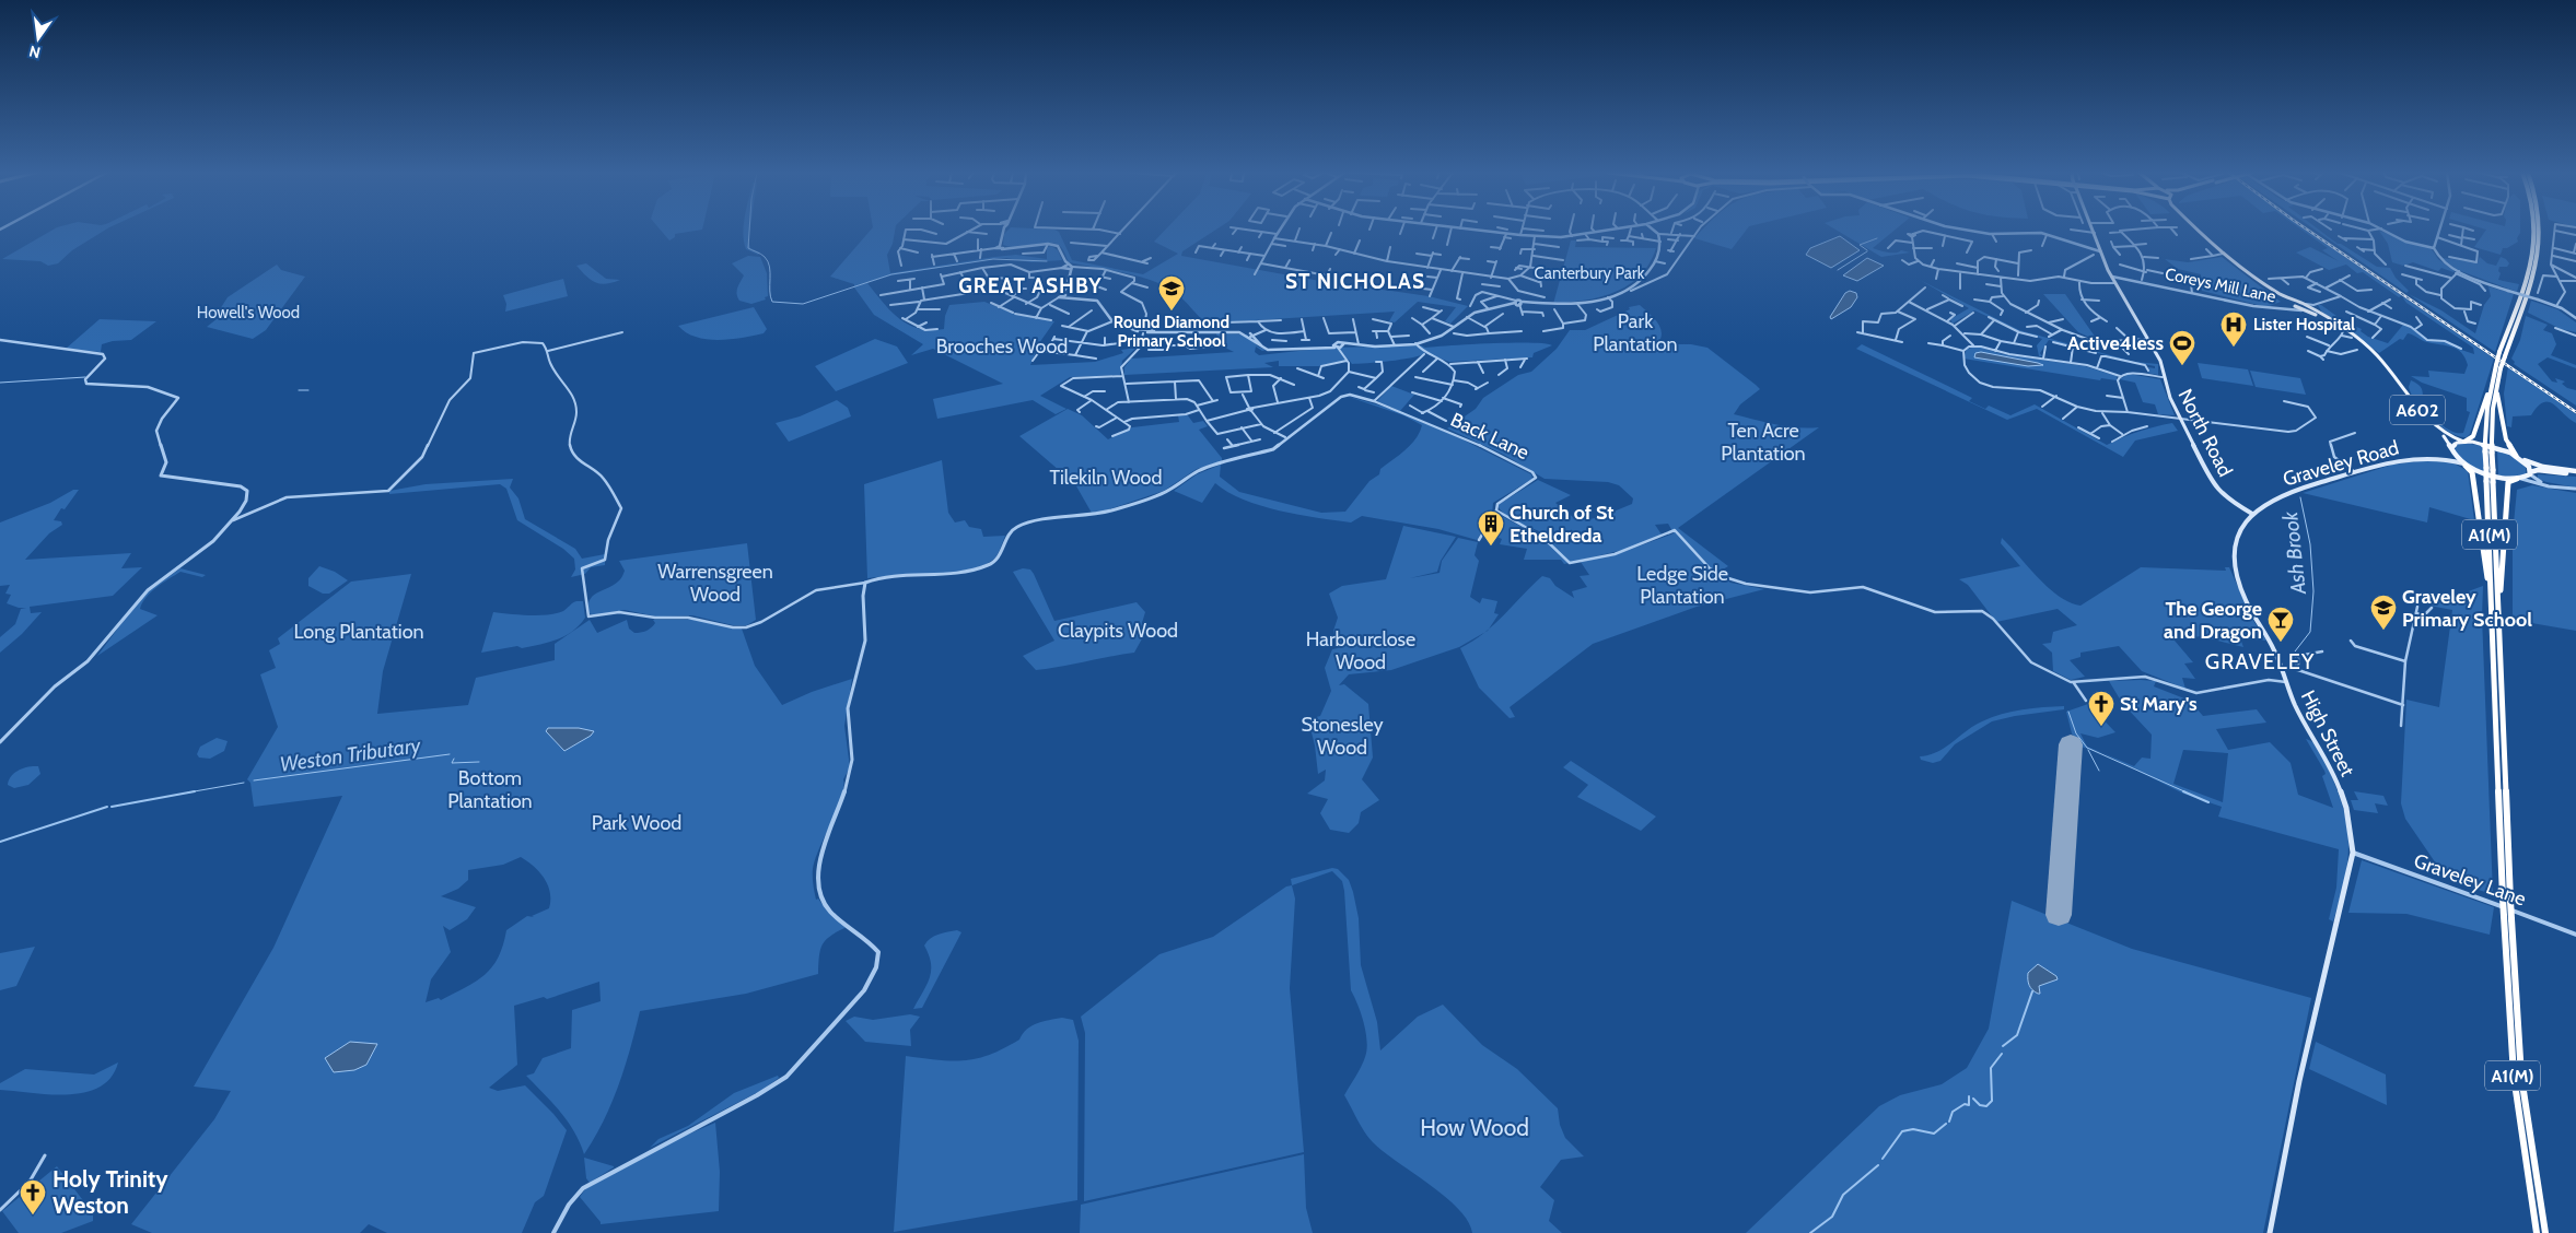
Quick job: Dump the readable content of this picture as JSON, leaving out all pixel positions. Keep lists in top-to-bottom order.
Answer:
{
  "streets": {
    "highway": ["A1(M)"],
    "main road": [
      "A602",
      "North Road",
      "Graveley Road",
      "High Street"
    ],
    "street": ["Coreys Mill Lane", "Back Lane", "Graveley Lane"]
  },
  "crossings": [
    ["Coreys Mill Lane", "A602"],
    ["Coreys Mill Lane", "North Road"],
    ["North Road", "Graveley Road"],
    ["North Road", "High Street"],
    ["Graveley Road", "A1(M)"],
    ["Graveley Road", "High Street"],
    ["High Street", "Graveley Lane"]
  ],
  "districts": ["ST NICHOLAS", "GREAT ASHBY", "GRAVELEY"],
  "water": ["Ash Brook", "Weston Tributary"],
  "parks": [
    "Canterbury Park",
    "Howell's Wood",
    "Park Plantation",
    "Brooches Wood",
    "Ten Acre Plantation",
    "Tilekiln Wood",
    "Warrensgreen Wood",
    "Ledge Side Plantation",
    "Claypits Wood",
    "Long Plantation",
    "Harbourclose Wood",
    "Stonesley Wood",
    "Bottom Plantation",
    "Park Wood",
    "How Wood"
  ],
  "places": {
    "school or university": ["Round Diamond Primary School", "Graveley Primary School"],
    "hospital": ["Lister Hospital"],
    "sports": ["Active4less"],
    "building": ["Church of St Etheldreda"],
    "bar": ["The George and Dragon"],
    "church": ["St Mary's", "Holy Trinity Weston"]
  },
  "north": "bottom"
}
